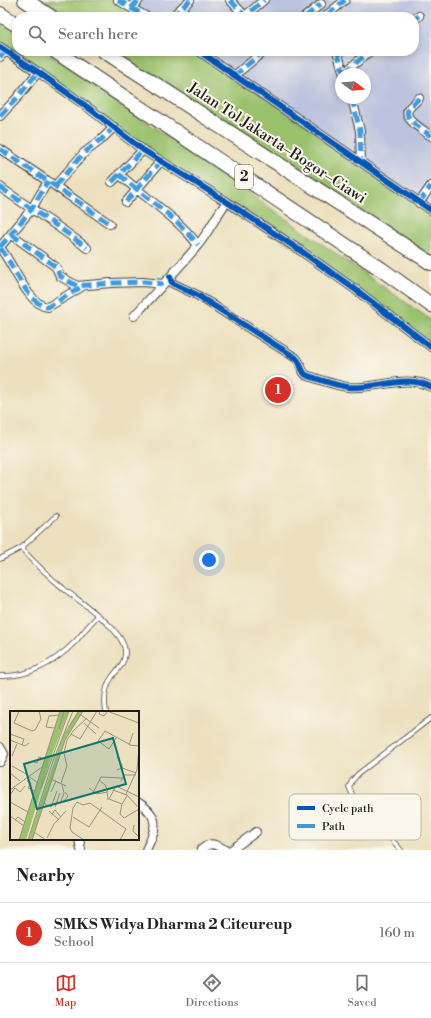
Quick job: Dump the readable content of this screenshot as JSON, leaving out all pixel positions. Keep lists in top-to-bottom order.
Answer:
{
  "streets": {
    "highway": ["Jalan Tol Jakarta–Bogor–Ciawi", "2"]
  },
  "legend": ["Cycle path", "Path"],
  "north": "right",
  "page": {
    "search": "Search here",
    "pins": "1",
    "heading": "Nearby",
    "list": [
      {
        "mark": "1",
        "name": "SMKS Widya Dharma 2 Citeureup",
        "note": "School",
        "value": "160 m"
      }
    ],
    "nav": ["Map", "Directions", "Saved"]
  }
}
